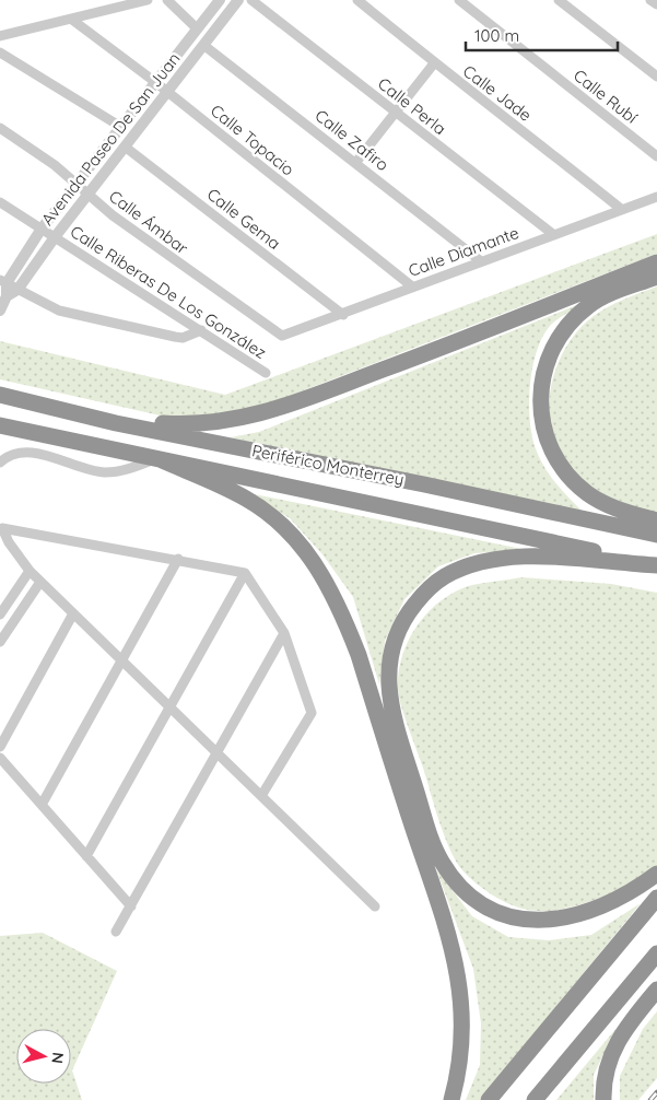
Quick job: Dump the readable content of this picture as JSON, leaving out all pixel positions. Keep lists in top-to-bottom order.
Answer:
{
  "streets": {
    "highway": ["Periférico Monterrey"],
    "street": [
      "Calle Jade",
      "Calle Rubí",
      "Calle Perla",
      "Avenida Paseo De San Juan",
      "Calle Topacio",
      "Calle Zafiro",
      "Calle Gema",
      "Calle Ámbar",
      "Calle Diamante",
      "Calle Riberas De Los González"
    ]
  },
  "crossings": [
    ["Calle Jade", "Calle Diamante"],
    ["Calle Perla", "Calle Diamante"],
    ["Avenida Paseo De San Juan", "Calle Topacio"],
    ["Avenida Paseo De San Juan", "Calle Zafiro"],
    ["Avenida Paseo De San Juan", "Calle Gema"],
    ["Avenida Paseo De San Juan", "Calle Ámbar"],
    ["Avenida Paseo De San Juan", "Calle Riberas De Los González"],
    ["Calle Topacio", "Calle Diamante"],
    ["Calle Zafiro", "Calle Diamante"],
    ["Calle Gema", "Calle Diamante"],
    ["Calle Ámbar", "Calle Diamante"]
  ],
  "scale_bar": "100 m",
  "north": "right"
}
